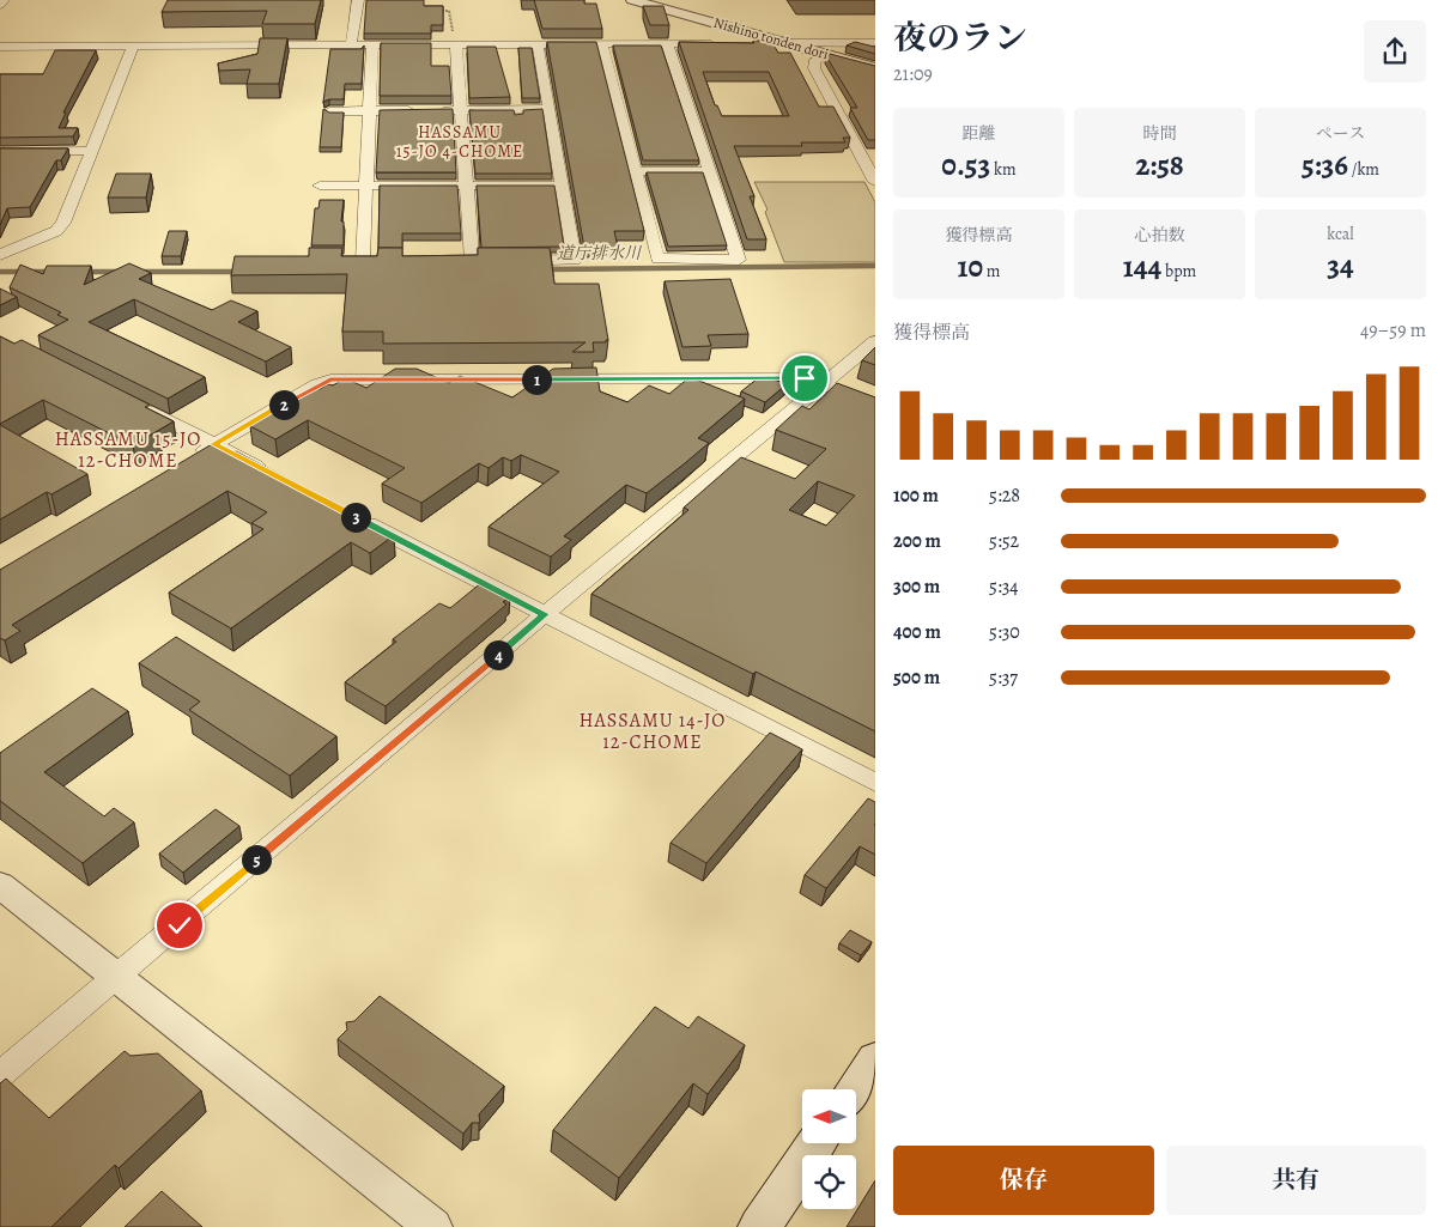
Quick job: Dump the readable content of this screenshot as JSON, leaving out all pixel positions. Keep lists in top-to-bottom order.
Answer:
{
  "streets": {
    "street": ["Nishino tonden dori"]
  },
  "districts": ["HASSAMU 15-JO 4-CHOME", "HASSAMU 15-JO 12-CHOME", "HASSAMU 14-JO 12-CHOME"],
  "water": ["道庁排水川"],
  "north": "left",
  "page": {
    "heading": ["夜のラン", "21:09"],
    "stats": [
      ["距離", "0.53 km"],
      ["時間", "2:58"],
      ["ペース", "5:36 /km"],
      ["獲得標高", "10 m"],
      ["心拍数", "144 bpm"],
      ["kcal", "34"]
    ],
    "chart": ["獲得標高", "49–59 m"],
    "pins": [
      "1",
      "2",
      "3",
      "4",
      "5"
    ],
    "list": [
      {
        "name": "100 m",
        "note": "5:28"
      },
      {
        "name": "200 m",
        "note": "5:52"
      },
      {
        "name": "300 m",
        "note": "5:34"
      },
      {
        "name": "400 m",
        "note": "5:30"
      },
      {
        "name": "500 m",
        "note": "5:37"
      }
    ],
    "buttons": ["保存", "共有"]
  }
}
